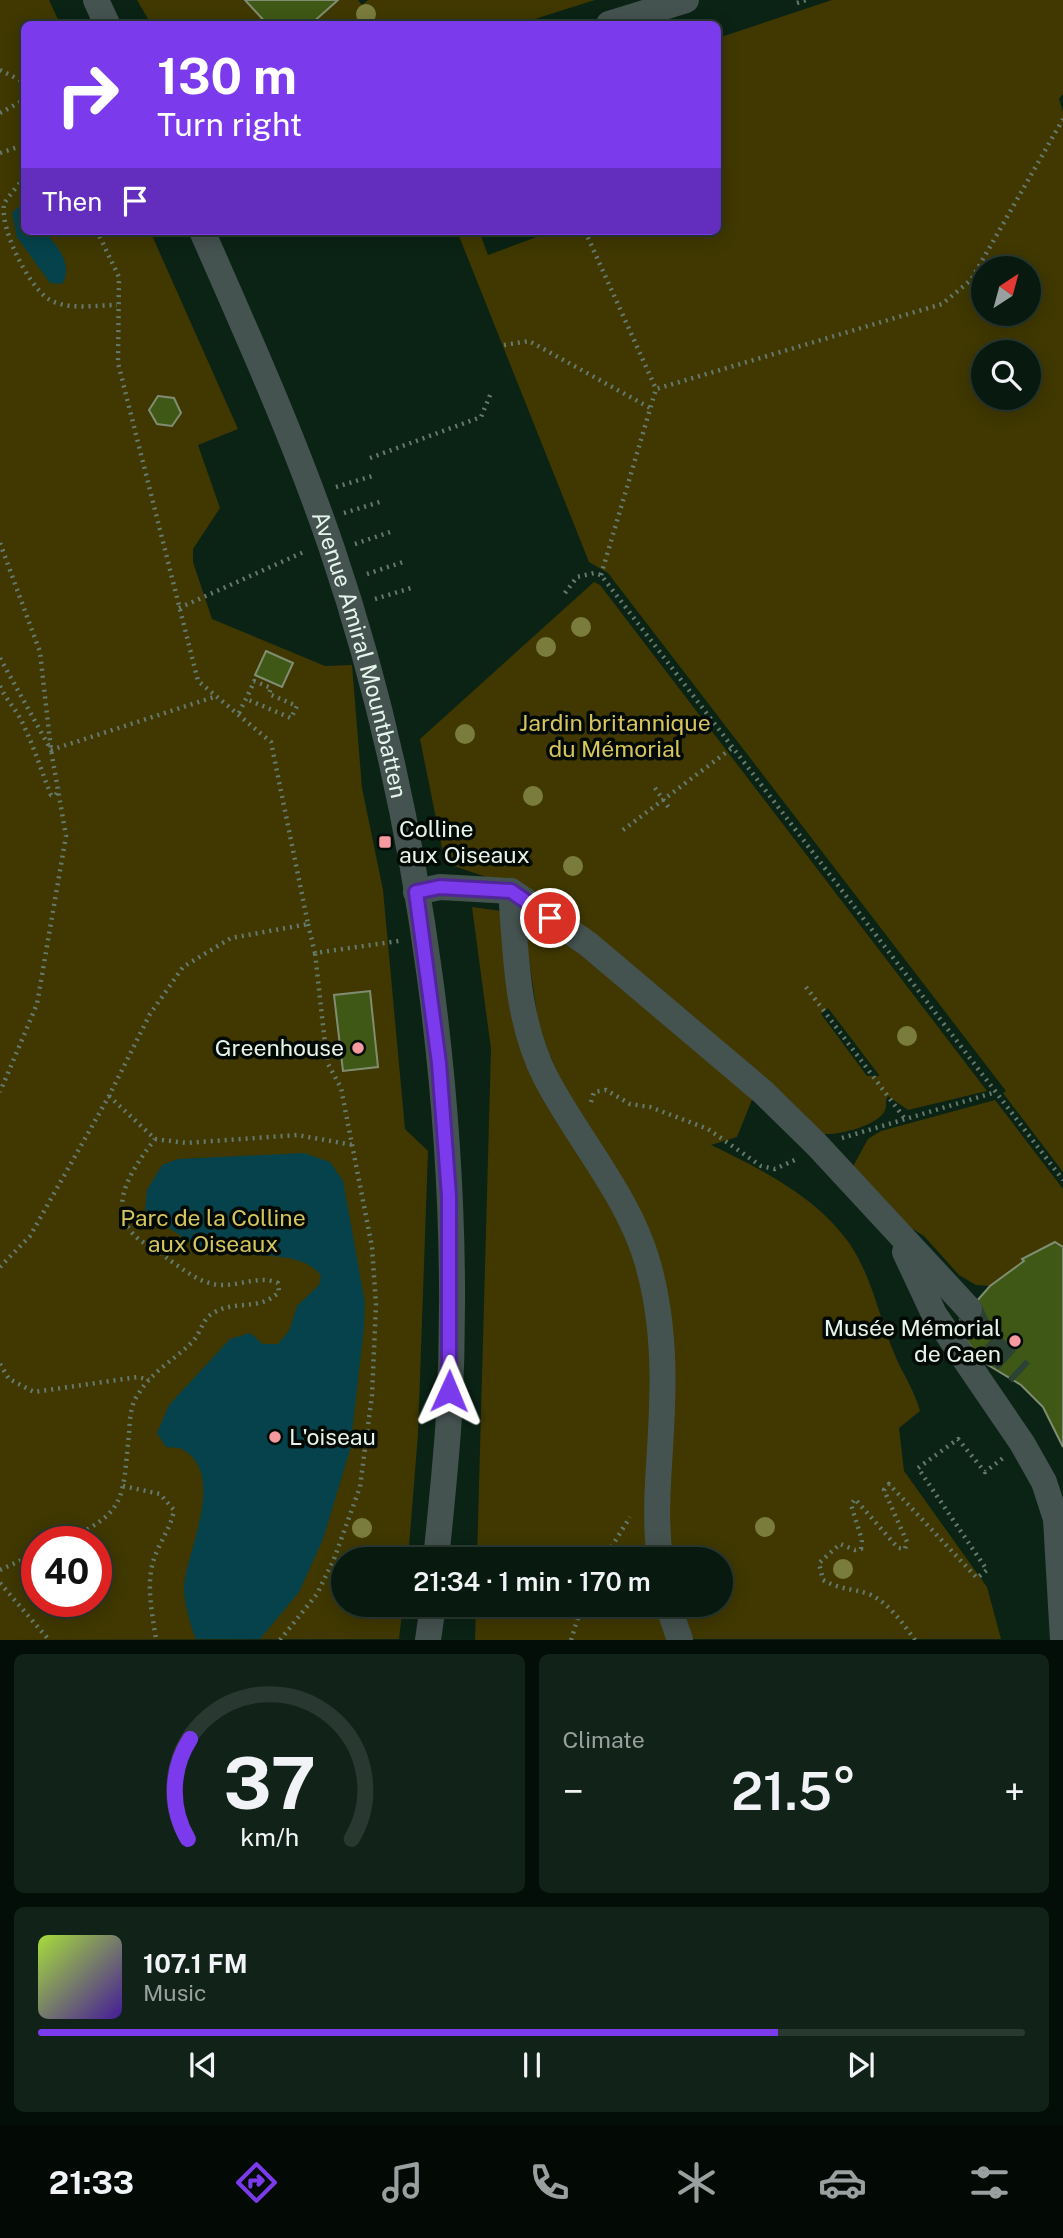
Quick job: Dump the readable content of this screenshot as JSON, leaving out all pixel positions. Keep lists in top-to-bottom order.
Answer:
{
  "streets": {
    "street": ["Avenue Amiral Mountbatten"]
  },
  "parks": ["Jardin britannique du Mémorial", "Parc de la Colline aux Oiseaux"],
  "places": {
    "transit": ["Colline aux Oiseaux"],
    "other": ["Greenhouse", "Musée Mémorial de Caen", "L'oiseau"]
  },
  "north": "top right",
  "page": {
    "turn": ["130 m", "Turn right"],
    "then": "Then",
    "limit": "40",
    "trip": "21:34 · 1 min · 170 m",
    "tile": "Climate",
    "heat": ["−", "21.5°", "+"],
    "song": ["107.1 FM", "Music"],
    "tabs": "21:33",
    "gauge": ["37", "km/h"]
  }
}
